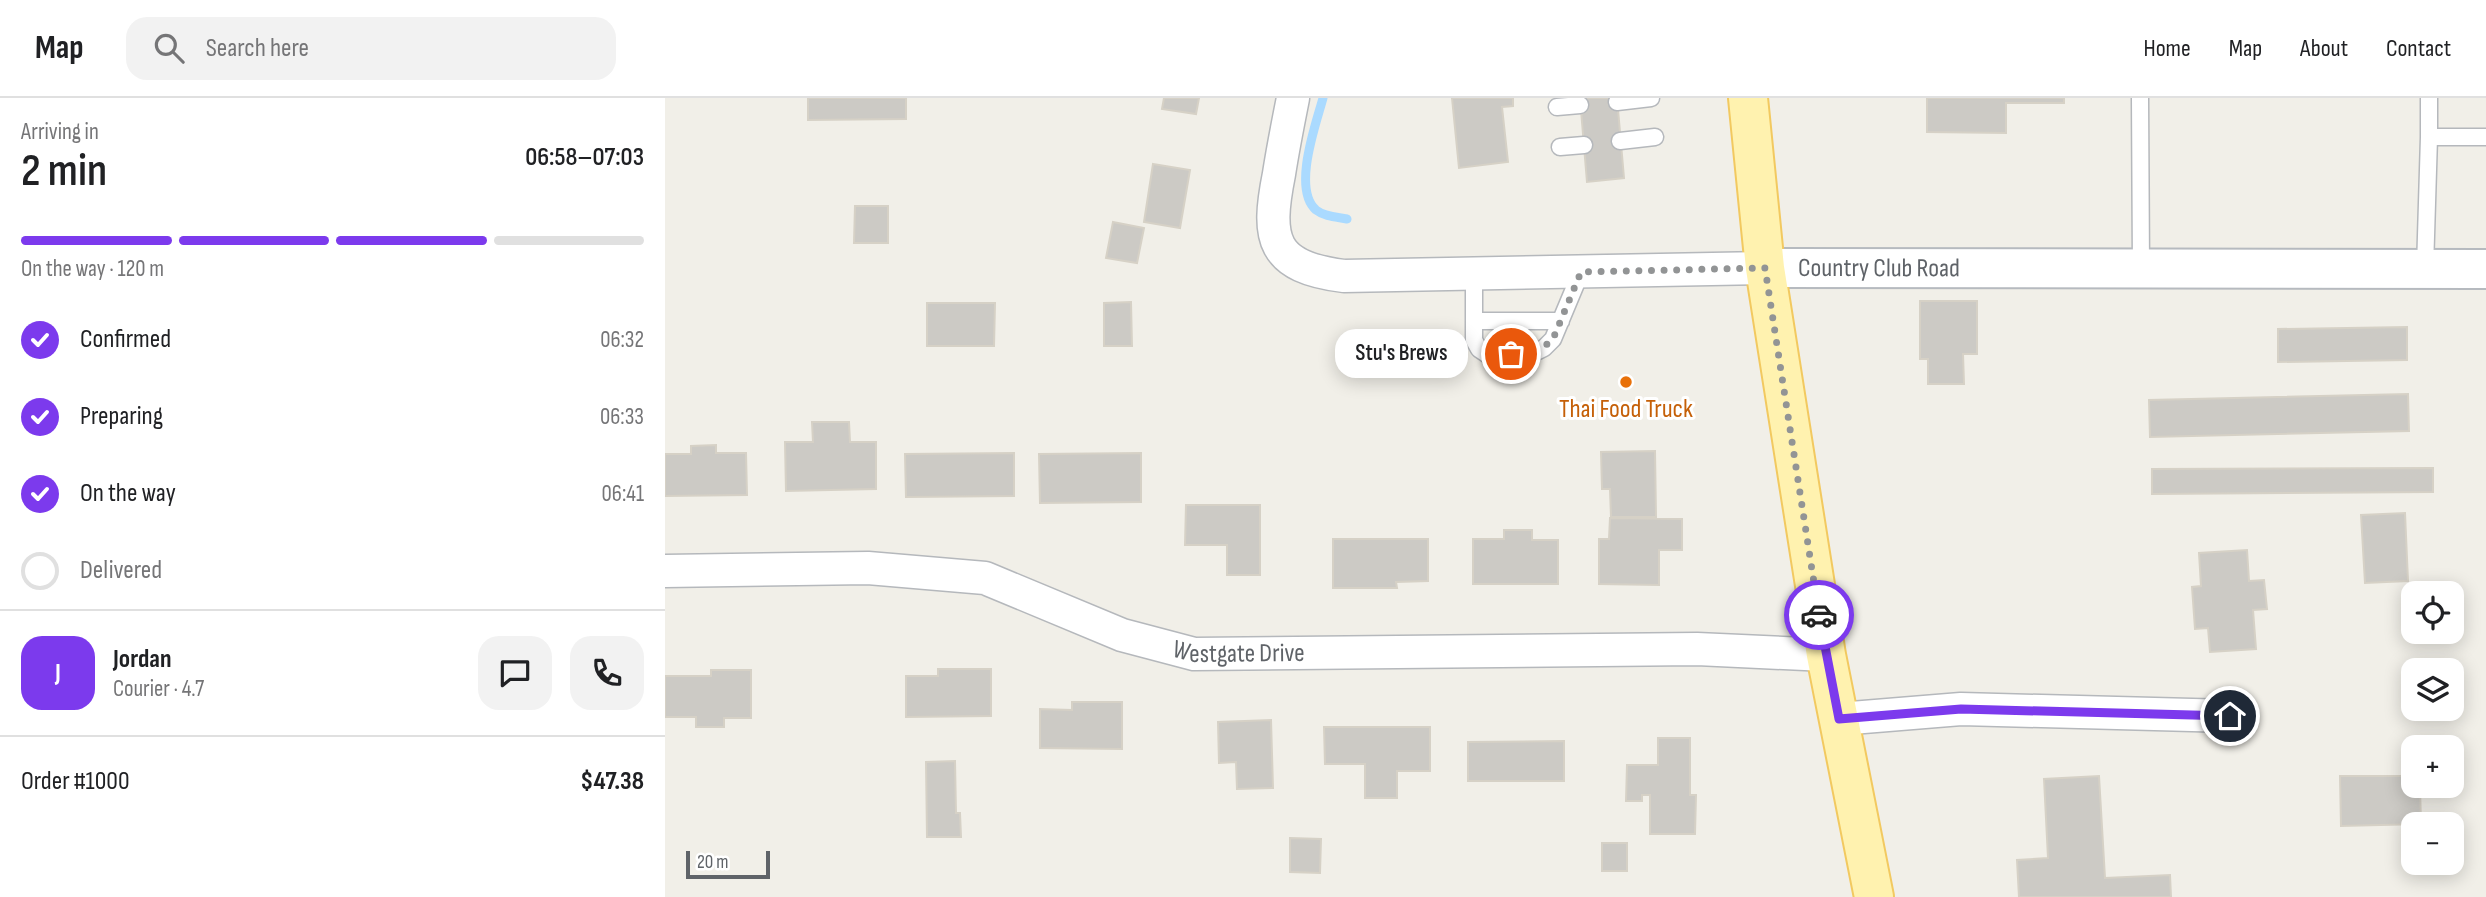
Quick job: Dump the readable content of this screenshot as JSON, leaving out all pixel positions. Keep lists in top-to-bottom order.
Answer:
{
  "streets": {
    "street": ["Country Club Road", "Westgate Drive"]
  },
  "places": ["Stu's Brews", "Thai Food Truck"],
  "scale_bar": "20 m",
  "page": {
    "header": "Map",
    "search": "Search here",
    "nav": [
      "Home",
      "Map",
      "About",
      "Contact"
    ],
    "heading": ["2 min", "Arriving in", "06:58–07:03"],
    "panel": [
      "Jordan",
      "Courier · 4.7",
      "Order #1000",
      "$47.38"
    ],
    "bar": "On the way · 120 m",
    "list": [
      ["Confirmed", "06:32"],
      ["Preparing", "06:33"],
      ["On the way", "06:41"],
      "Delivered"
    ],
    "bubble": "Stu's Brews",
    "map_buttons": ["+", "−"],
    "round": "J",
    "scale": "20 m"
  }
}
